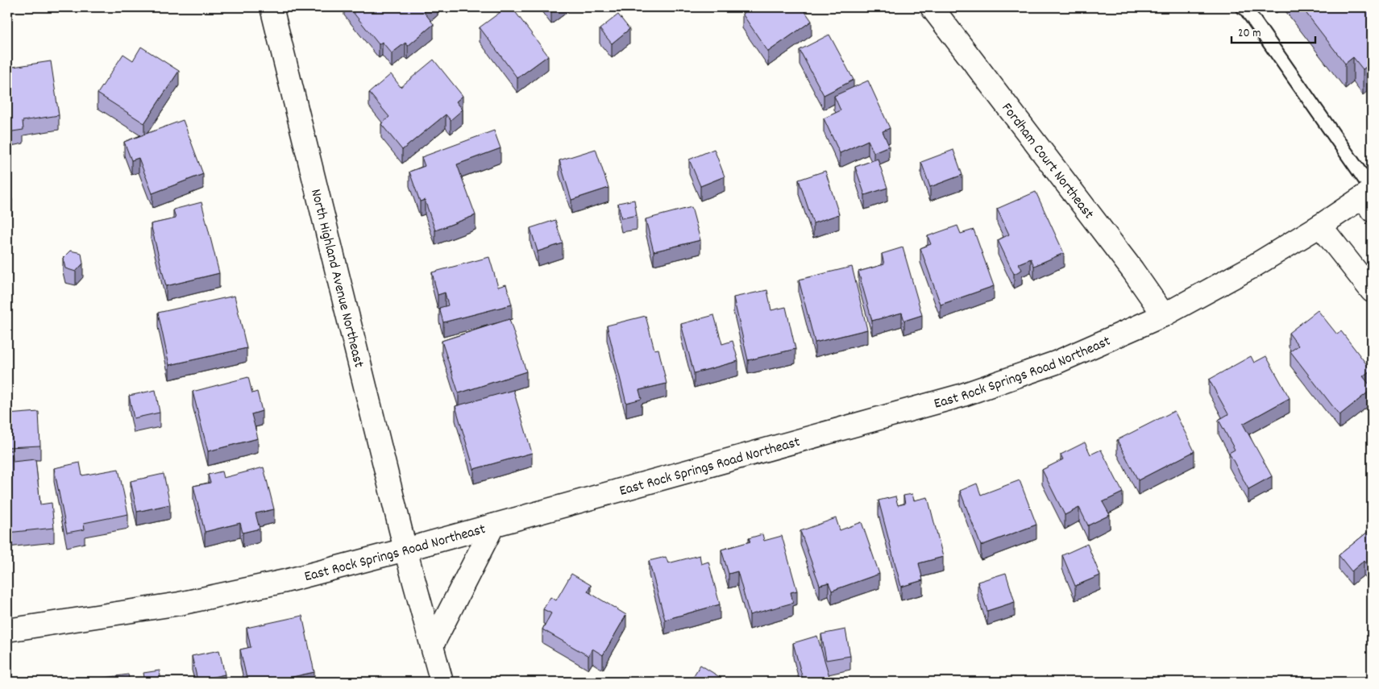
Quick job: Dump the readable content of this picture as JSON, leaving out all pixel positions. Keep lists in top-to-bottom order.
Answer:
{
  "streets": {
    "street": ["Fordham Court Northeast", "North Highland Avenue Northeast", "East Rock Springs Road Northeast"]
  },
  "crossings": [
    ["Fordham Court Northeast", "East Rock Springs Road Northeast"],
    ["North Highland Avenue Northeast", "East Rock Springs Road Northeast"]
  ],
  "scale_bar": "20 m"
}
